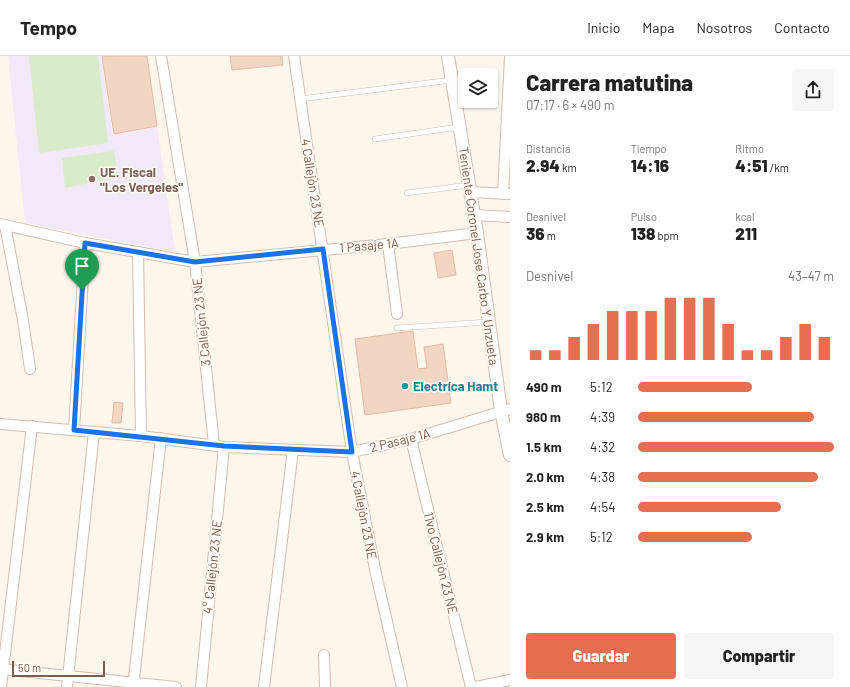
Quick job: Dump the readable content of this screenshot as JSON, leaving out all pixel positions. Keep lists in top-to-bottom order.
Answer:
{
  "streets": {
    "street": [
      "4 Callejón 23 NE",
      "1 Pasaje 1A",
      "Teniente Coronel Jose Carbo Y Unzueta",
      "3 Callejón 23 NE",
      "2 Pasaje 1A",
      "11vo Callejón 23 NE",
      "4° Callejón 23 NE"
    ]
  },
  "crossings": [
    ["4 Callejón 23 NE", "1 Pasaje 1A"],
    ["4 Callejón 23 NE", "2 Pasaje 1A"],
    ["1 Pasaje 1A", "Teniente Coronel Jose Carbo Y Unzueta"],
    ["1 Pasaje 1A", "3 Callejón 23 NE"],
    ["Teniente Coronel Jose Carbo Y Unzueta", "2 Pasaje 1A"],
    ["3 Callejón 23 NE", "2 Pasaje 1A"],
    ["3 Callejón 23 NE", "4° Callejón 23 NE"],
    ["2 Pasaje 1A", "11vo Callejón 23 NE"],
    ["2 Pasaje 1A", "4° Callejón 23 NE"]
  ],
  "places": ["UE. Fiscal \"Los Vergeles\"", "Electríca Hamt"],
  "scale_bar": "50 m",
  "page": {
    "header": "Tempo",
    "nav": [
      "Inicio",
      "Mapa",
      "Nosotros",
      "Contacto"
    ],
    "heading": ["Carrera matutina", "07:17 · 6 × 490 m"],
    "stats": [
      ["Distancia", "2.94 km"],
      ["Tiempo", "14:16"],
      ["Ritmo", "4:51 /km"],
      ["Desnivel", "36 m"],
      ["Pulso", "138 bpm"],
      ["kcal", "211"]
    ],
    "chart": ["Desnivel", "43–47 m"],
    "list": [
      {
        "name": "490 m",
        "note": "5:12"
      },
      {
        "name": "980 m",
        "note": "4:39"
      },
      {
        "name": "1.5 km",
        "note": "4:32"
      },
      {
        "name": "2.0 km",
        "note": "4:38"
      },
      {
        "name": "2.5 km",
        "note": "4:54"
      },
      {
        "name": "2.9 km",
        "note": "5:12"
      }
    ],
    "buttons": ["Guardar", "Compartir"],
    "scale": "50 m"
  }
}
